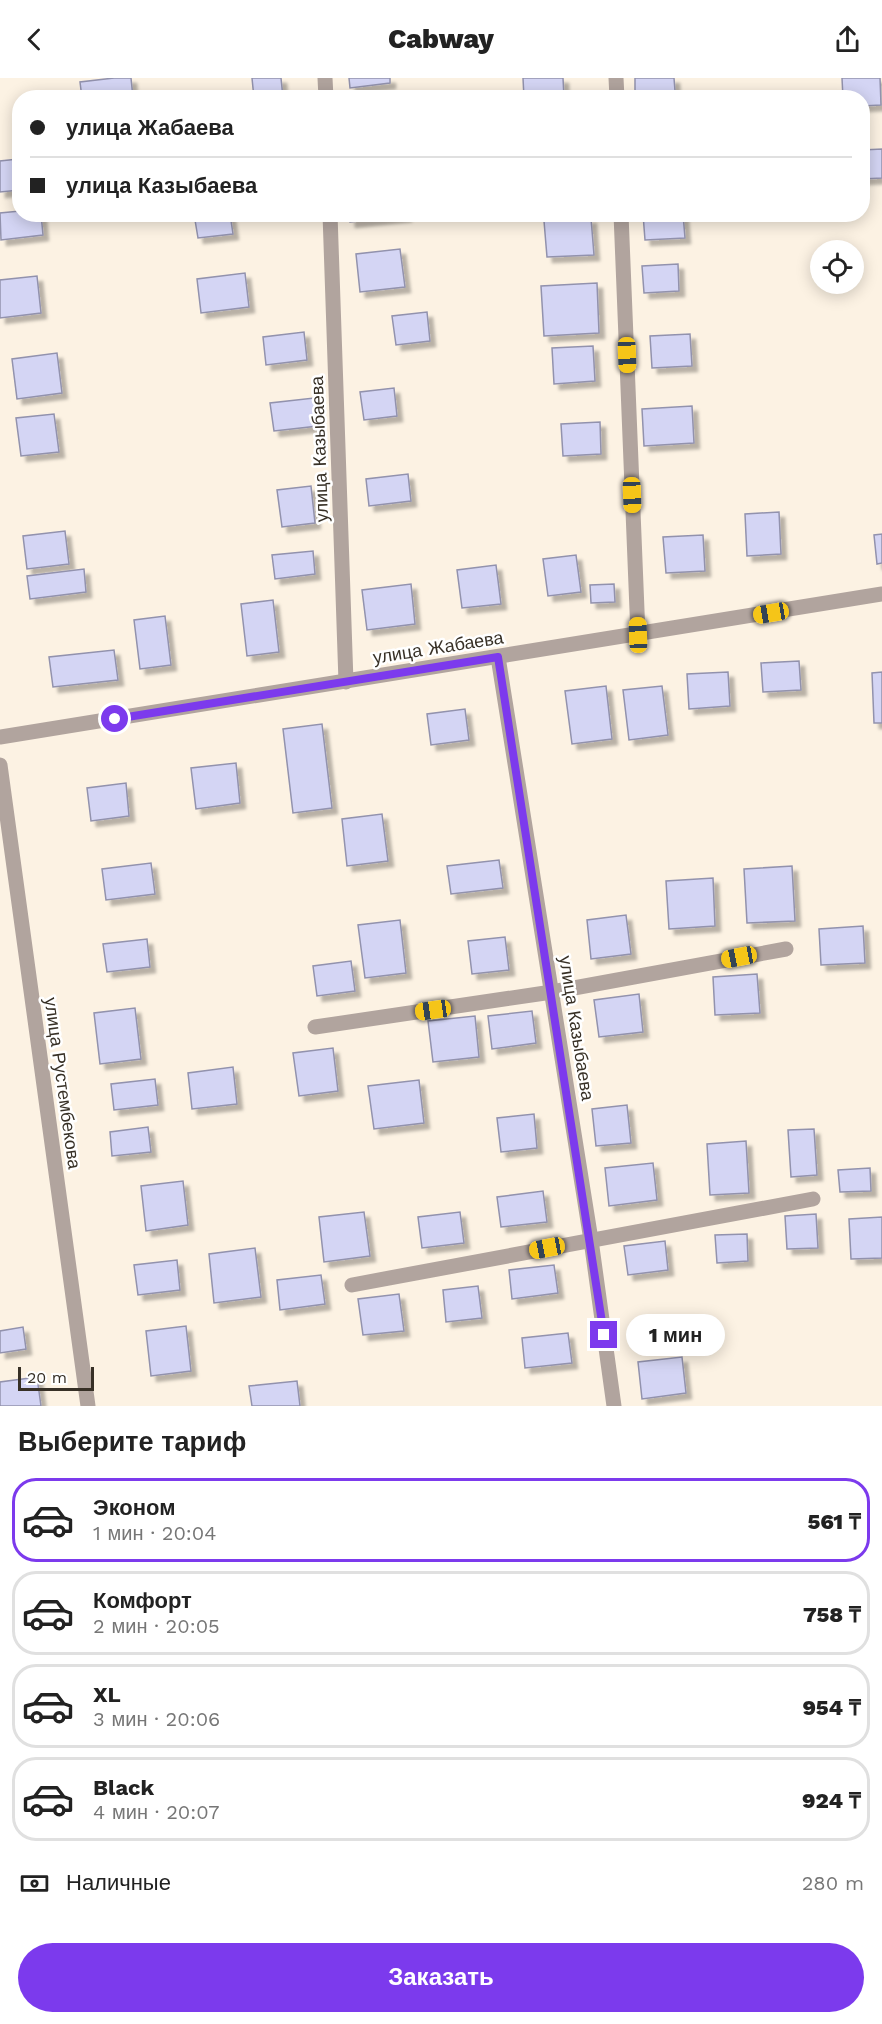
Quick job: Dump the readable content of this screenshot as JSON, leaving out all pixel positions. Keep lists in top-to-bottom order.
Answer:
{
  "streets": {
    "street": ["улица Казыбаева", "улица Жабаева", "улица Рустембекова"]
  },
  "crossings": [
    ["улица Казыбаева", "улица Жабаева"]
  ],
  "scale_bar": "20 m",
  "page": {
    "header": "Cabway",
    "banner": ["улица Жабаева", "улица Казыбаева"],
    "bubble": "1 мин",
    "scale": "20 m",
    "heading": "Выберите тариф",
    "list": [
      {
        "name": "Эконом",
        "note": "1 мин · 20:04",
        "value": "561 ₸"
      },
      {
        "name": "Комфорт",
        "note": "2 мин · 20:05",
        "value": "758 ₸"
      },
      {
        "name": "XL",
        "note": "3 мин · 20:06",
        "value": "954 ₸"
      },
      {
        "name": "Black",
        "note": "4 мин · 20:07",
        "value": "924 ₸"
      }
    ],
    "pay": ["Наличные", "280 m"],
    "buttons": "Заказать"
  }
}
